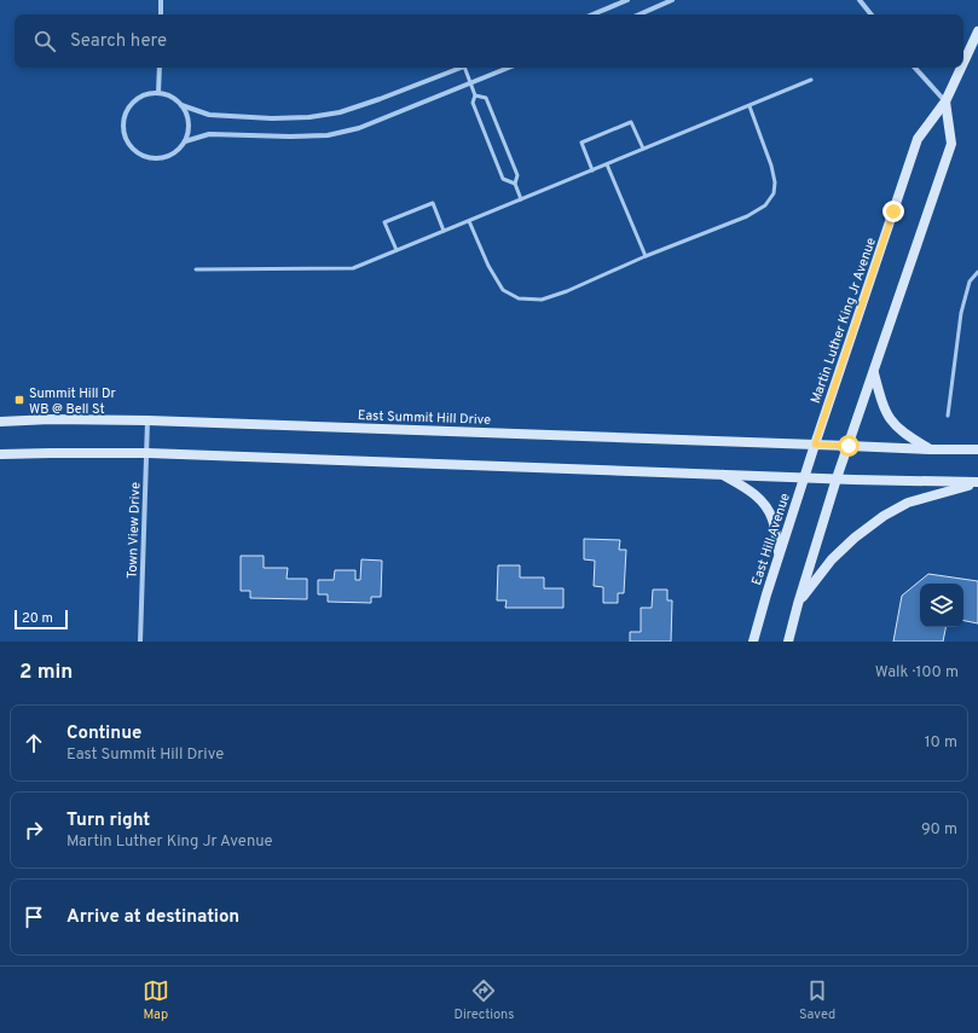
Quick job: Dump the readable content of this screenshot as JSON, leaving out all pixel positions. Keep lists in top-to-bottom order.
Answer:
{
  "streets": {
    "main road": ["Martin Luther King Jr Avenue", "East Summit Hill Drive", "East Hill Avenue"],
    "street": ["Town View Drive"]
  },
  "crossings": [
    ["Martin Luther King Jr Avenue", "East Summit Hill Drive"],
    ["Martin Luther King Jr Avenue", "East Hill Avenue"],
    ["East Summit Hill Drive", "Town View Drive"],
    ["East Summit Hill Drive", "East Hill Avenue"]
  ],
  "places": {
    "transit": ["Summit Hill Dr WB @ Bell St"]
  },
  "scale_bar": "20 m",
  "page": {
    "search": "Search here",
    "scale": "20 m",
    "heading": ["2 min", "Walk · 100 m"],
    "list": [
      ["Continue", "East Summit Hill Drive", "10 m"],
      ["Turn right", "Martin Luther King Jr Avenue", "90 m"],
      "Arrive at destination"
    ],
    "nav": ["Map", "Directions", "Saved"]
  }
}
